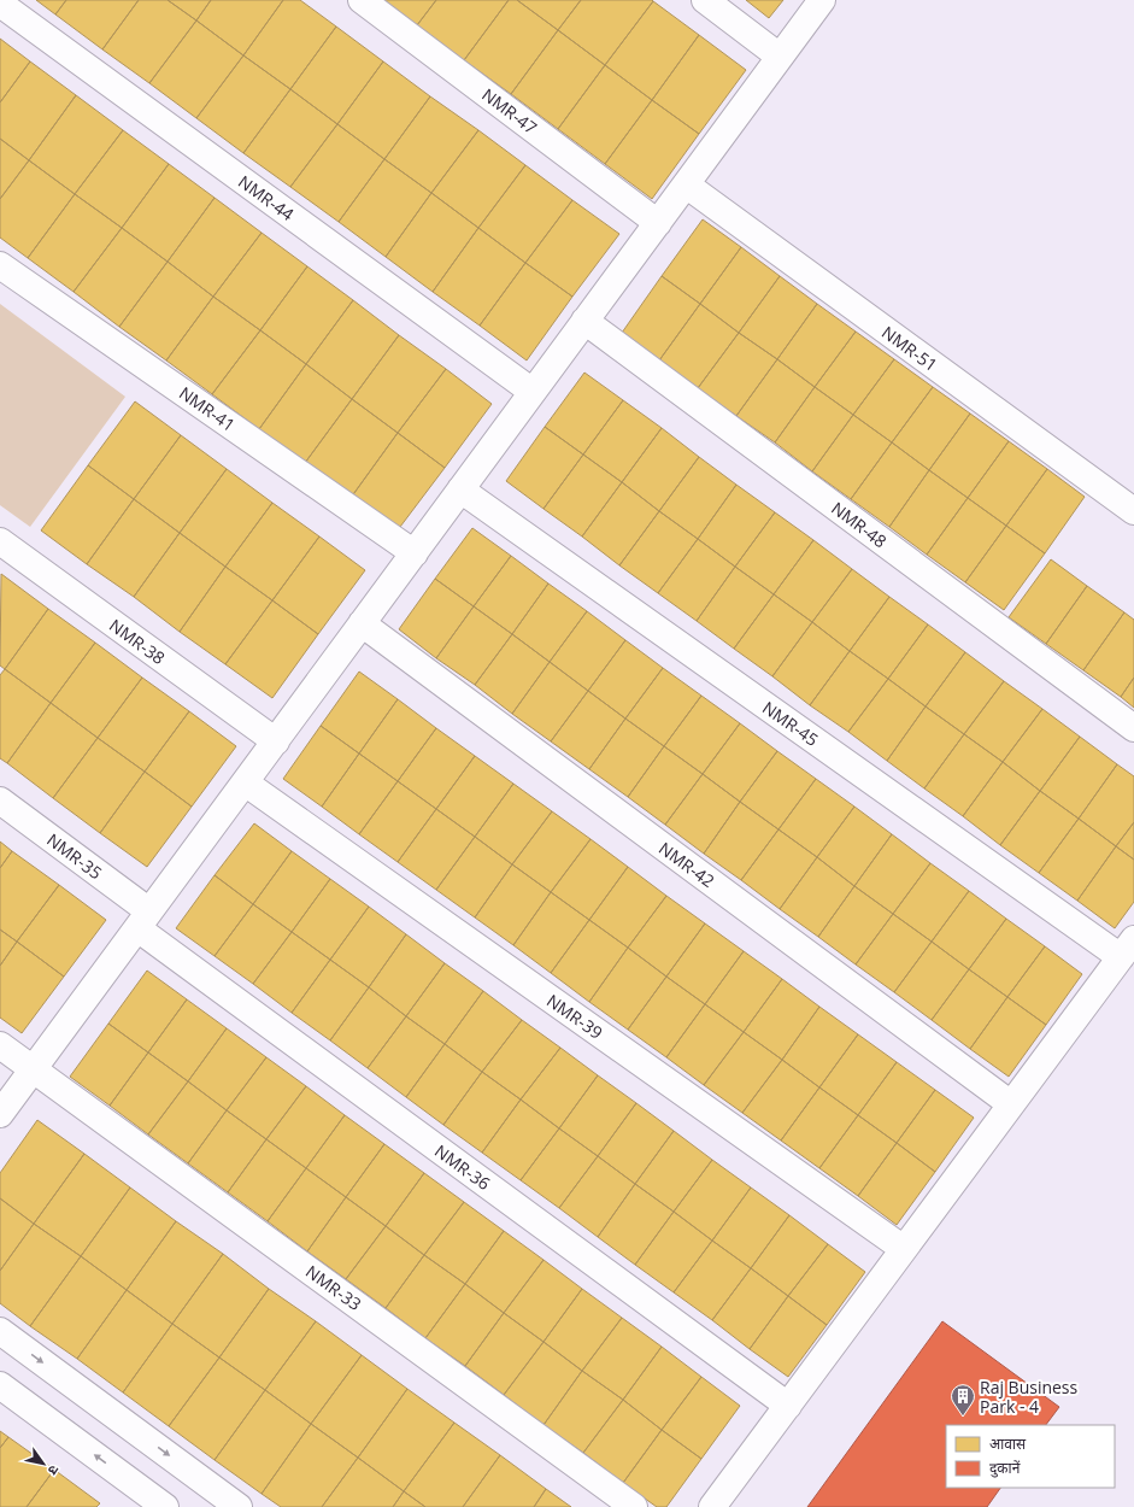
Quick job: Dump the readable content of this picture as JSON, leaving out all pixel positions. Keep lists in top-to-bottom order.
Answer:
{
  "streets": {
    "street": [
      "NMR-47",
      "NMR-44",
      "NMR-51",
      "NMR-41",
      "NMR-48",
      "NMR-38",
      "NMR-45",
      "NMR-35",
      "NMR-42",
      "NMR-39",
      "NMR-36",
      "NMR-33"
    ]
  },
  "crossings": [
    ["NMR-35", "NMR-36"]
  ],
  "places": {
    "building": ["Raj Business Park - 4"]
  },
  "legend": ["आवास", "दुकानें"],
  "north": "bottom right"
}
